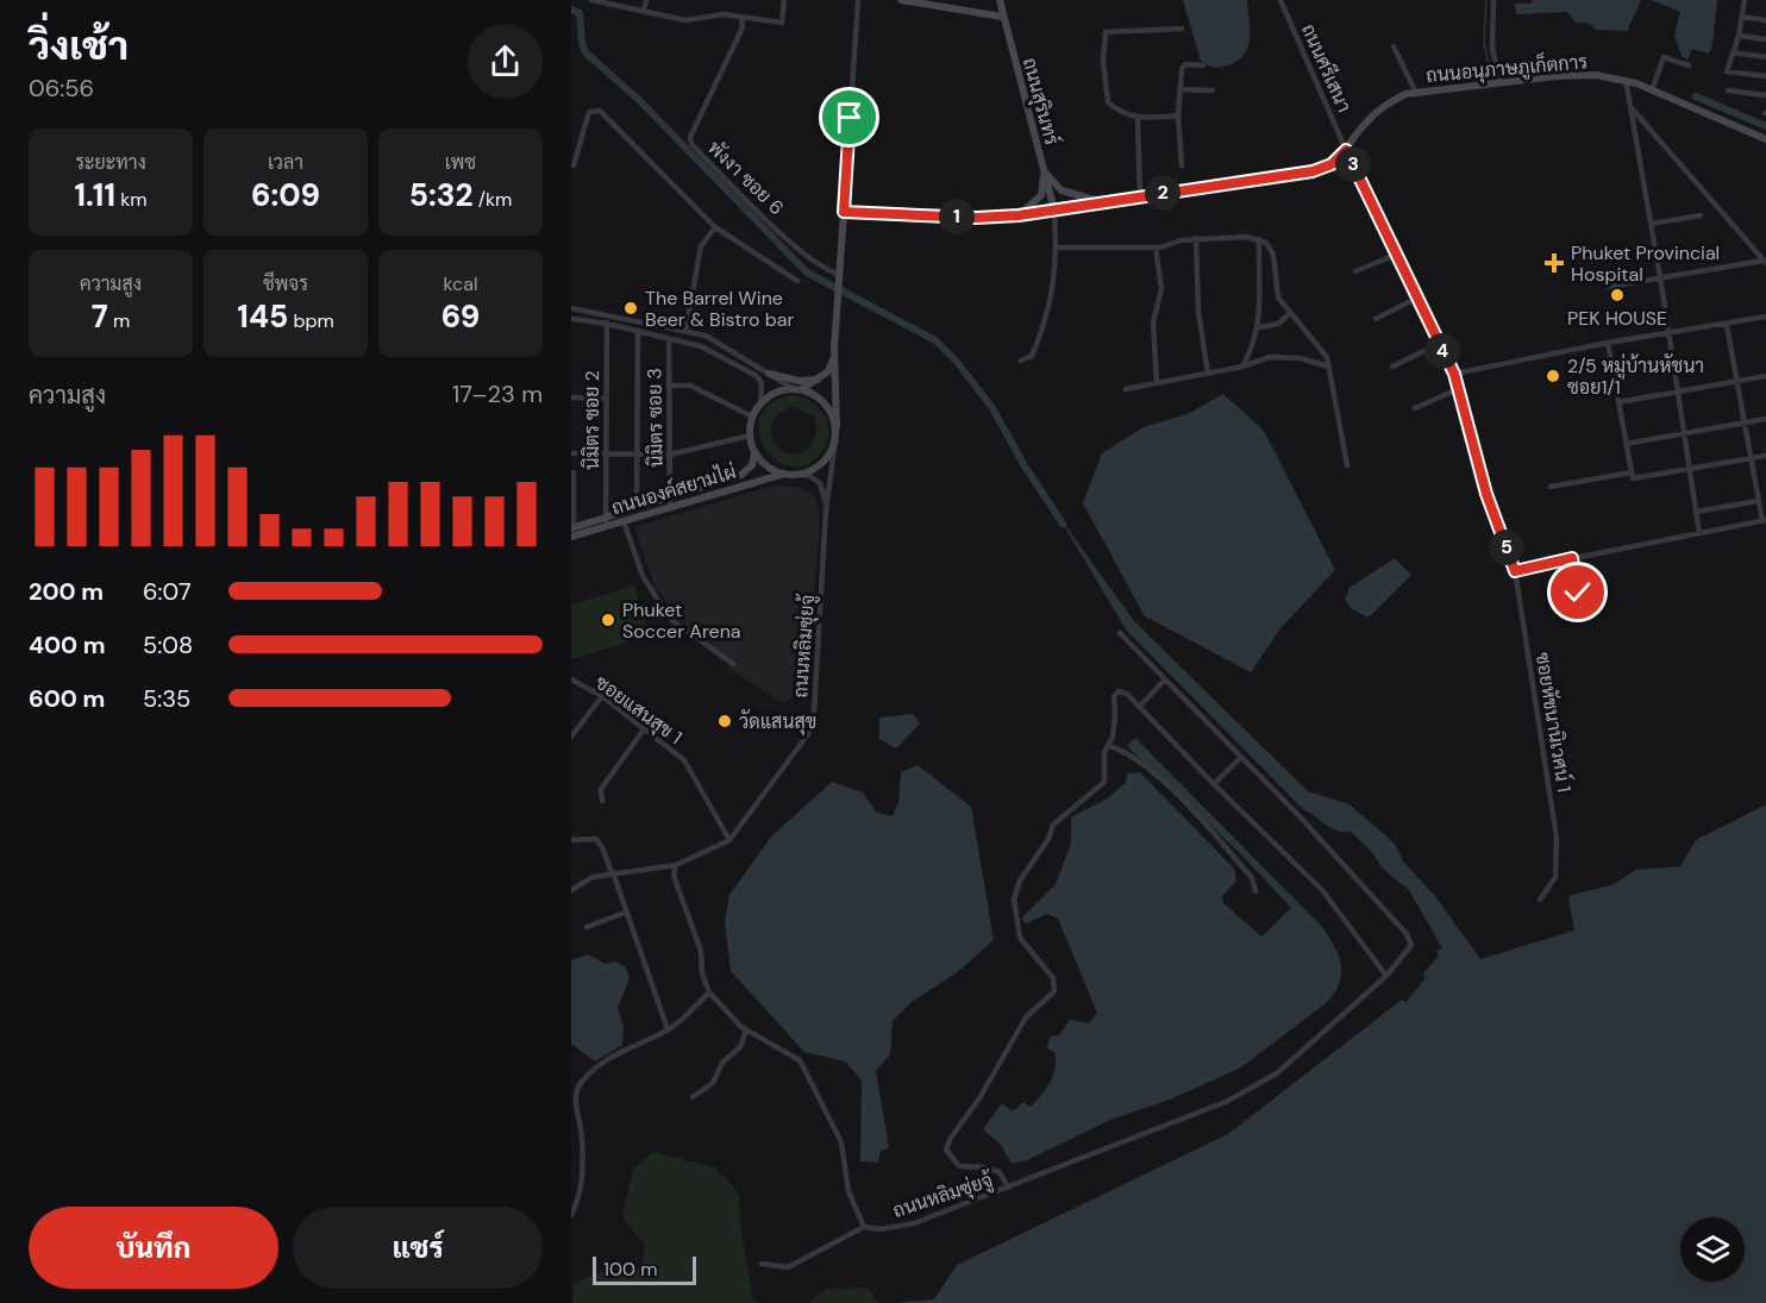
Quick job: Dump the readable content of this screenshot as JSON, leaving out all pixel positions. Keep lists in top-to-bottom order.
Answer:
{
  "streets": {
    "street": [
      "ถนนศรีเสนา",
      "ถนนอนุภาษภูเก็ตการ",
      "ถนนสุรินทร์",
      "พังงา ซอย 6",
      "นิมิตร ซอย 3",
      "นิมิตร ซอย 2",
      "ถนนองค์สยามไผ่",
      "ถนนหลิมซุ่ยจู้",
      "ซอยแสนสุข 1",
      "ซอยหัชนานิเวศน์ 1"
    ]
  },
  "crossings": [
    ["ถนนศรีเสนา", "ถนนอนุภาษภูเก็ตการ"],
    ["ถนนศรีเสนา", "ซอยหัชนานิเวศน์ 1"],
    ["ถนนอนุภาษภูเก็ตการ", "ซอยหัชนานิเวศน์ 1"],
    ["นิมิตร ซอย 3", "ถนนองค์สยามไผ่"],
    ["นิมิตร ซอย 2", "ถนนองค์สยามไผ่"],
    ["ถนนองค์สยามไผ่", "ถนนหลิมซุ่ยจู้"],
    ["ถนนหลิมซุ่ยจู้", "ซอยแสนสุข 1"]
  ],
  "places": {
    "health": ["Phuket Provincial Hospital"],
    "other": [
      "PEK HOUSE",
      "The Barrel Wine Beer & Bistro bar",
      "2/5 หมู่บ้านหัชนา ซอย1/1",
      "Phuket Soccer Arena",
      "วัดแสนสุข"
    ]
  },
  "scale_bar": "100 m",
  "page": {
    "heading": ["วิ่งเช้า", "06:56"],
    "stats": [
      ["ระยะทาง", "1.11 km"],
      ["เวลา", "6:09"],
      ["เพซ", "5:32 /km"],
      ["ความสูง", "7 m"],
      ["ชีพจร", "145 bpm"],
      ["kcal", "69"]
    ],
    "pins": [
      "3",
      "2",
      "1",
      "4",
      "5"
    ],
    "chart": ["ความสูง", "17–23 m"],
    "list": [
      {
        "name": "200 m",
        "note": "6:07"
      },
      {
        "name": "400 m",
        "note": "5:08"
      },
      {
        "name": "600 m",
        "note": "5:35"
      }
    ],
    "buttons": ["บันทึก", "แชร์"],
    "scale": "100 m"
  }
}
